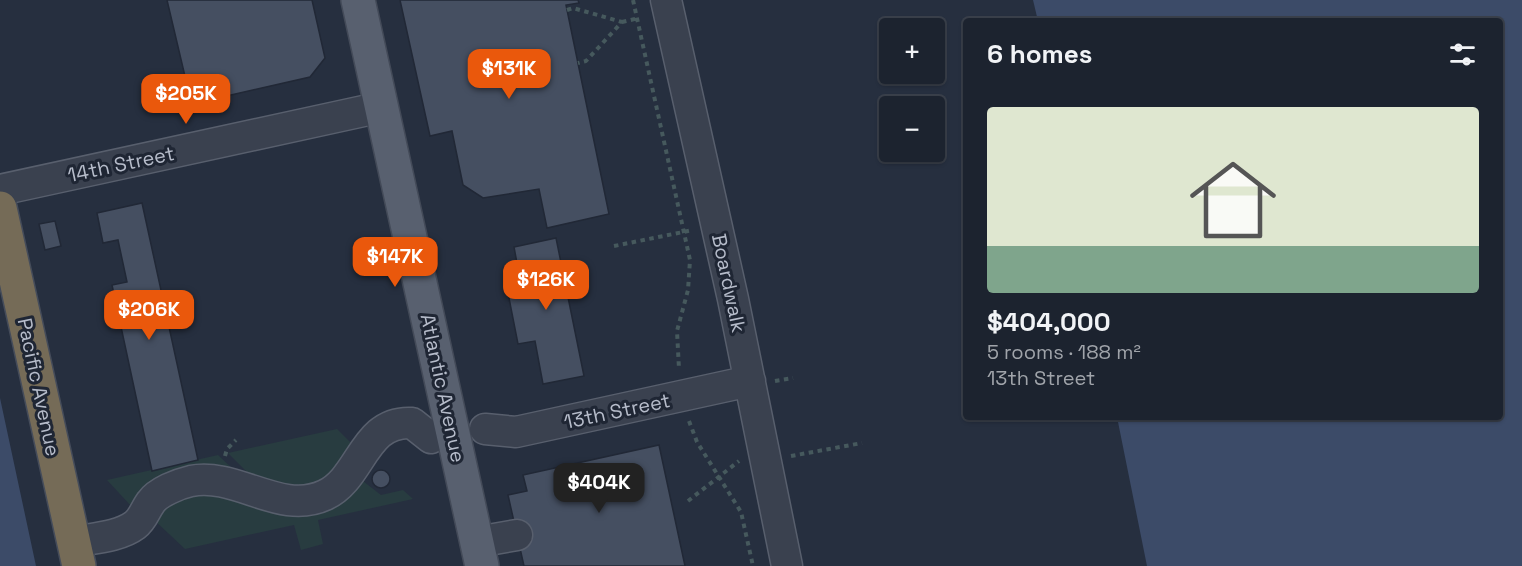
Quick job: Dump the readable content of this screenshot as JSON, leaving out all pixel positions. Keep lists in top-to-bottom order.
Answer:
{
  "streets": {
    "highway": ["Pacific Avenue"],
    "main road": ["Atlantic Avenue"],
    "street": ["14th Street", "Boardwalk", "13th Street"]
  },
  "crossings": [
    ["14th Street", "Atlantic Avenue"],
    ["Boardwalk", "13th Street"]
  ],
  "page": {
    "map_buttons": ["+", "−"],
    "heading": "6 homes",
    "price": [
      "$131K",
      "$205K",
      "$147K",
      "$126K",
      "$206K",
      "$404K"
    ],
    "list": [
      {
        "name": "$404,000",
        "note": "5 rooms · 188 m² · 13th Street"
      }
    ]
  }
}
